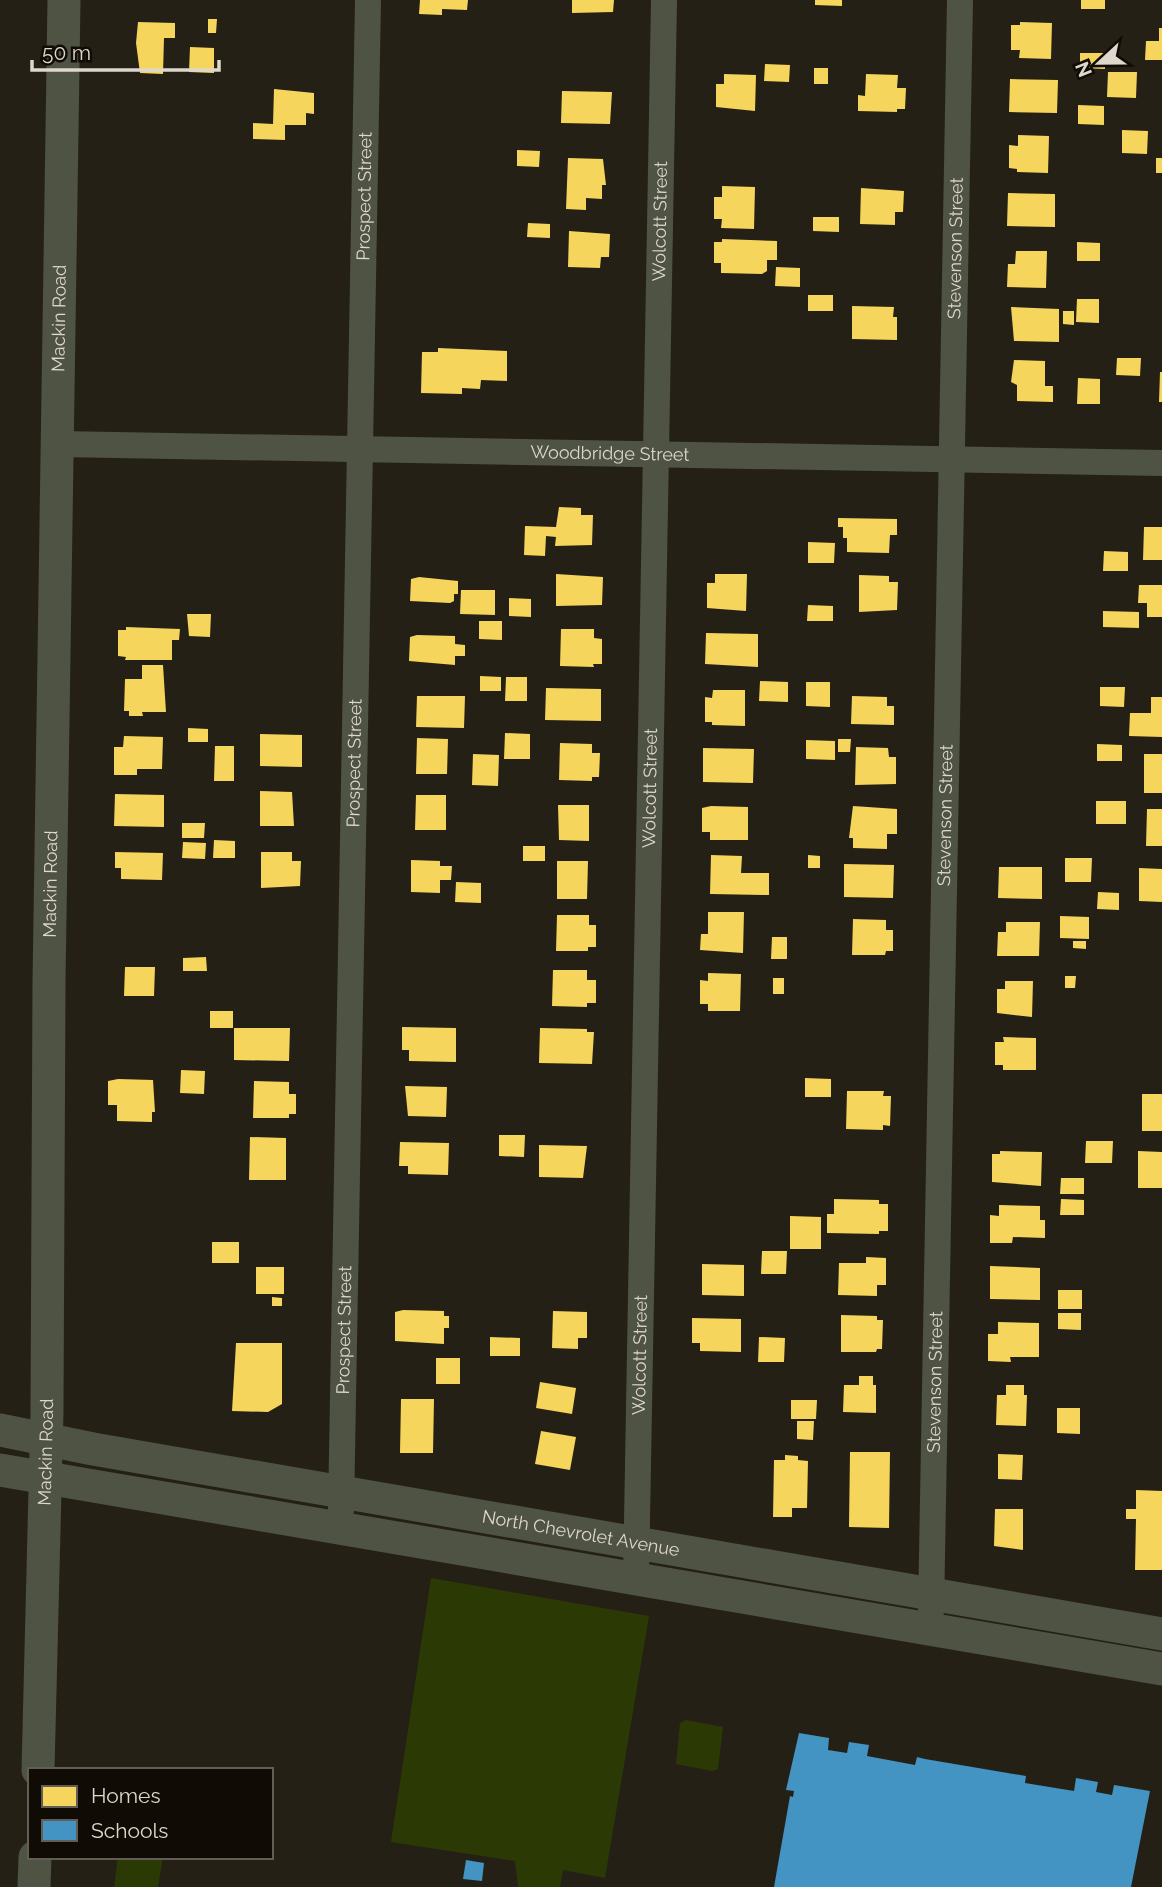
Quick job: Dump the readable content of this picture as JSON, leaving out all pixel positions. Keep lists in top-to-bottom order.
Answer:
{
  "streets": {
    "street": [
      "Prospect Street",
      "Wolcott Street",
      "Stevenson Street",
      "Mackin Road",
      "Woodbridge Street",
      "North Chevrolet Avenue"
    ]
  },
  "crossings": [
    ["Prospect Street", "Woodbridge Street"],
    ["Prospect Street", "North Chevrolet Avenue"],
    ["Wolcott Street", "Woodbridge Street"],
    ["Wolcott Street", "North Chevrolet Avenue"],
    ["Stevenson Street", "Woodbridge Street"],
    ["Stevenson Street", "North Chevrolet Avenue"],
    ["Mackin Road", "Woodbridge Street"],
    ["Mackin Road", "North Chevrolet Avenue"]
  ],
  "legend": ["Homes", "Schools"],
  "scale_bar": "50 m",
  "north": "left"
}
